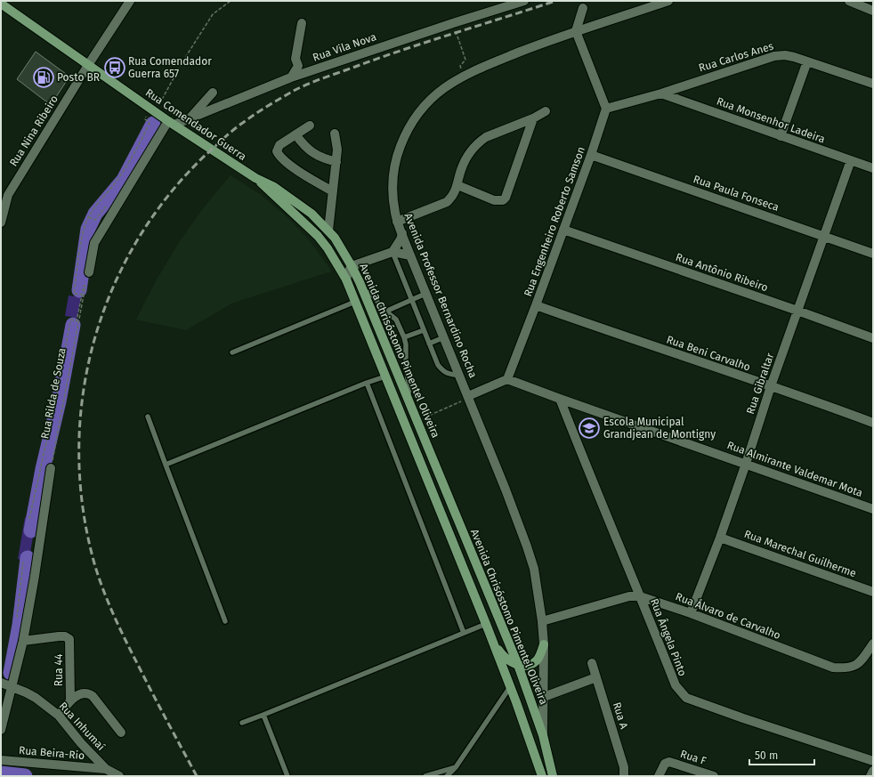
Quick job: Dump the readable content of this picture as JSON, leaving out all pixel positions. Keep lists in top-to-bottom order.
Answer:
{
  "streets": {
    "main road": ["Rua Comendador Guerra", "Avenida Chrisóstomo Pimentel Oliveira"],
    "street": [
      "Rua Vila Nova",
      "Rua Carlos Anes",
      "Rua Monsenhor Ladeira",
      "Rua Nina Ribeiro",
      "Rua Paula Fonseca",
      "Rua Engenheiro Roberto Samson",
      "Rua Antônio Ribeiro",
      "Avenida Professor Bernardino Rocha",
      "Rua Beni Carvalho",
      "Rua Gibraltar",
      "Rua Almirante Valdemar Mota",
      "Rua Marechal Guilherme",
      "Rua Álvaro de Carvalho",
      "Rua Ângela Pinto",
      "Rua 44",
      "Rua A",
      "Rua Inhumaí",
      "Rua Beira-Rio",
      "Rua F"
    ],
    "path": ["Rua Rilda de Souza"]
  },
  "crossings": [
    ["Rua Vila Nova", "Rua Comendador Guerra"],
    ["Rua Carlos Anes", "Rua Monsenhor Ladeira"],
    ["Rua Carlos Anes", "Rua Engenheiro Roberto Samson"],
    ["Rua Monsenhor Ladeira", "Rua Gibraltar"],
    ["Rua Comendador Guerra", "Rua Nina Ribeiro"],
    ["Rua Comendador Guerra", "Avenida Chrisóstomo Pimentel Oliveira"],
    ["Rua Paula Fonseca", "Rua Engenheiro Roberto Samson"],
    ["Rua Paula Fonseca", "Rua Gibraltar"],
    ["Rua Engenheiro Roberto Samson", "Rua Antônio Ribeiro"],
    ["Rua Engenheiro Roberto Samson", "Rua Beni Carvalho"],
    ["Rua Engenheiro Roberto Samson", "Rua Almirante Valdemar Mota"],
    ["Rua Antônio Ribeiro", "Rua Gibraltar"],
    ["Avenida Professor Bernardino Rocha", "Avenida Chrisóstomo Pimentel Oliveira"],
    ["Avenida Professor Bernardino Rocha", "Rua Álvaro de Carvalho"],
    ["Rua Beni Carvalho", "Rua Gibraltar"],
    ["Rua Gibraltar", "Rua Almirante Valdemar Mota"],
    ["Rua Gibraltar", "Rua Marechal Guilherme"],
    ["Rua Gibraltar", "Rua Álvaro de Carvalho"],
    ["Rua Almirante Valdemar Mota", "Rua Ângela Pinto"],
    ["Rua Álvaro de Carvalho", "Rua Ângela Pinto"],
    ["Rua Inhumaí", "Rua Beira-Rio"]
  ],
  "places": {
    "bus stop": ["Rua Comendador Guerra 657"],
    "fuel station": ["Posto BR"],
    "school or university": ["Escola Municipal Grandjean de Montigny"]
  },
  "scale_bar": "50 m"
}
